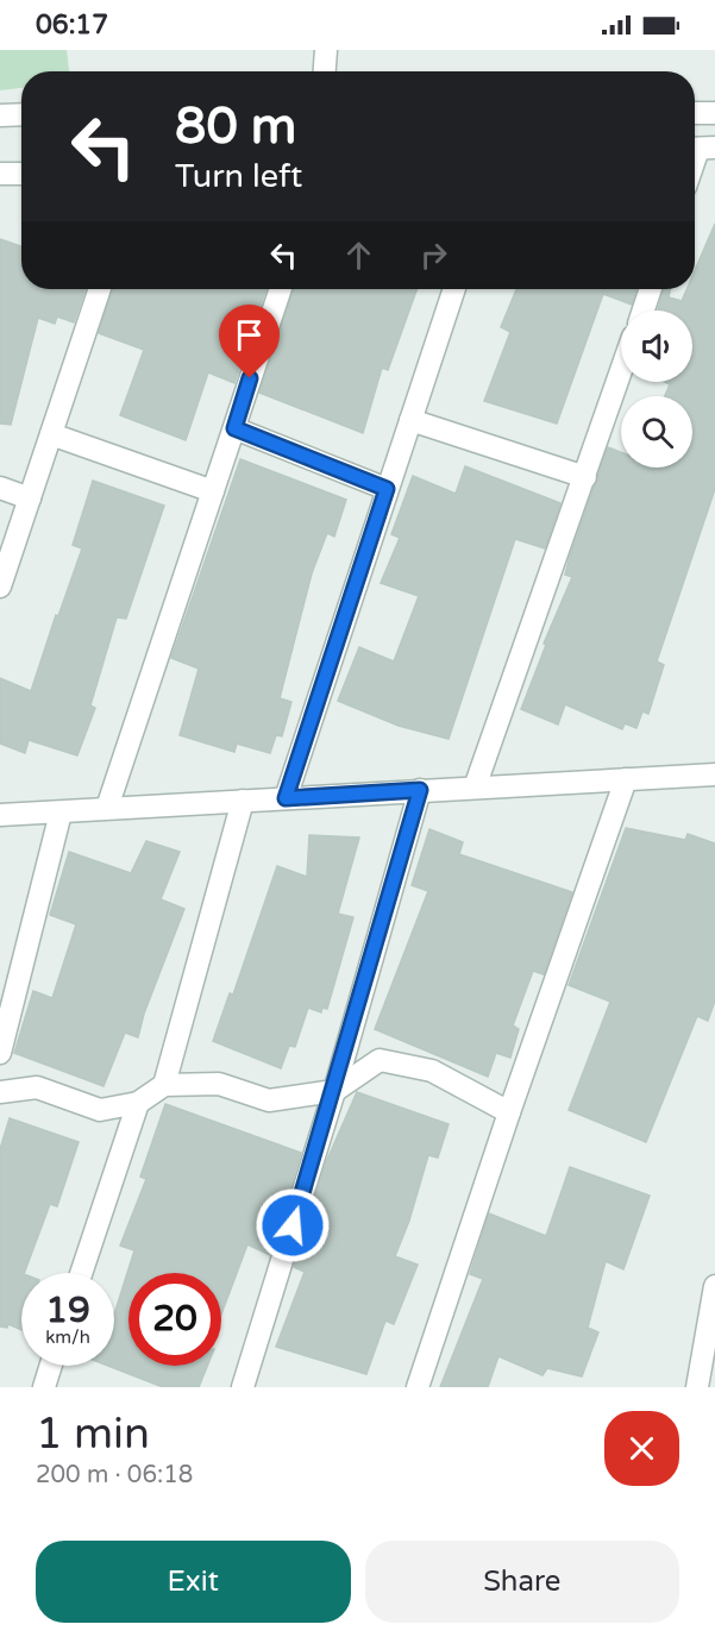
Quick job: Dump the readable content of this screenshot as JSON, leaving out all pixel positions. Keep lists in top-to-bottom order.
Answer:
{
  "page": {
    "status": "06:17",
    "turn": ["80 m", "Turn left"],
    "speed": "19 km/h",
    "limit": "20",
    "heading": ["1 min", "200 m · 06:18"],
    "buttons": ["Exit", "Share"]
  }
}
